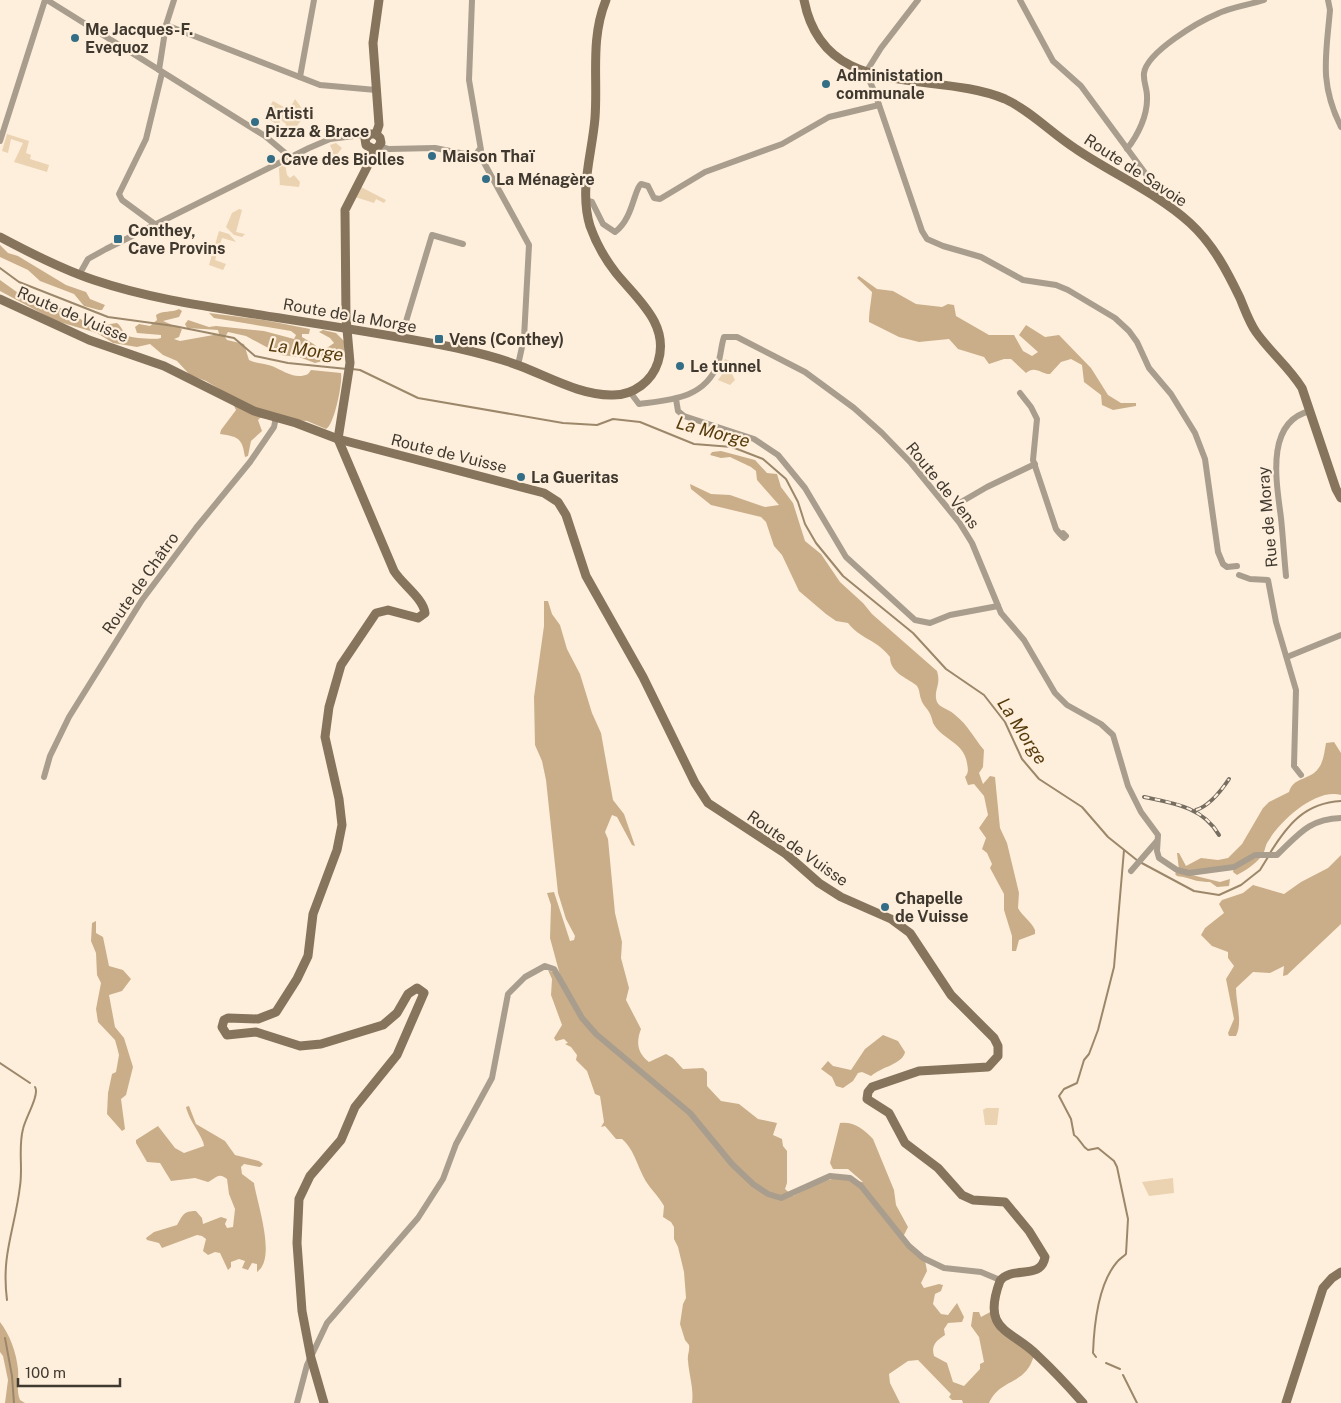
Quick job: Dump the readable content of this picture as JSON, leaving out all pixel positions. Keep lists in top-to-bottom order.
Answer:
{
  "streets": {
    "street": [
      "Route de Savoie",
      "Route de Vuisse",
      "Route de la Morge",
      "Route de Vens",
      "Rue de Moray",
      "Route de Châtro"
    ]
  },
  "crossings": [
    ["Route de Savoie", "Rue de Moray"],
    ["Route de Vuisse", "Route de Châtro"]
  ],
  "water": ["La Morge"],
  "places": {
    "other": [
      "Me Jacques-F. Evequoz",
      "Administation communale",
      "Artisti Pizza & Brace",
      "Maison Thaï",
      "Cave des Biolles",
      "La Ménagère",
      "Le tunnel",
      "La Gueritas",
      "Chapelle de Vuisse"
    ],
    "transit": ["Conthey, Cave Provins", "Vens (Conthey)"]
  },
  "scale_bar": "100 m"
}
